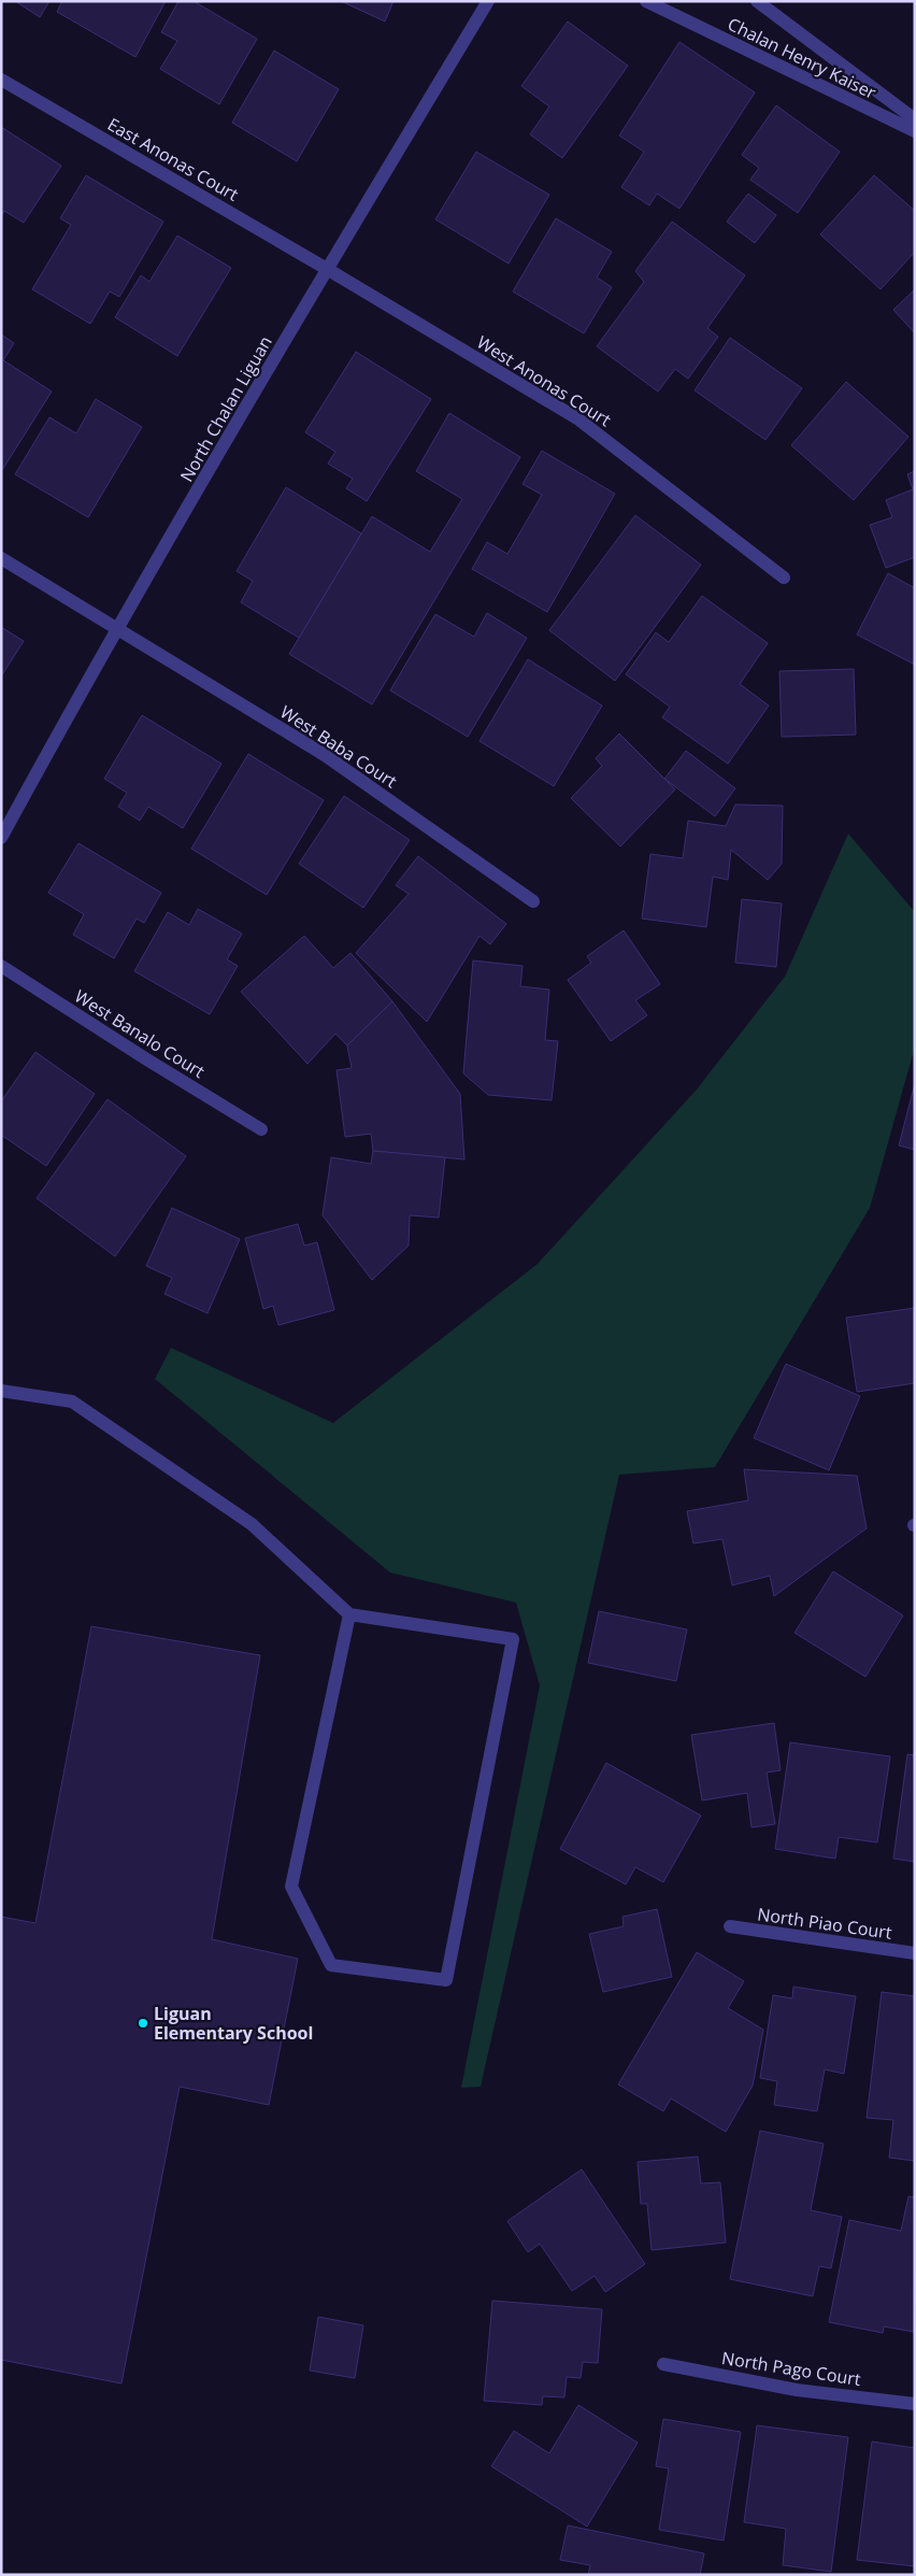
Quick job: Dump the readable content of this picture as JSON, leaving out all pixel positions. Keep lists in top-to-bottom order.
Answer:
{
  "streets": {
    "street": [
      "Chalan Henry Kaiser",
      "East Anonas Court",
      "West Anonas Court",
      "North Chalan Liguan",
      "West Baba Court",
      "West Banalo Court",
      "North Piao Court",
      "North Pago Court"
    ]
  },
  "crossings": [
    ["East Anonas Court", "West Anonas Court"],
    ["East Anonas Court", "North Chalan Liguan"],
    ["West Anonas Court", "North Chalan Liguan"],
    ["North Chalan Liguan", "West Baba Court"]
  ],
  "places": ["Liguan Elementary School"]
}
